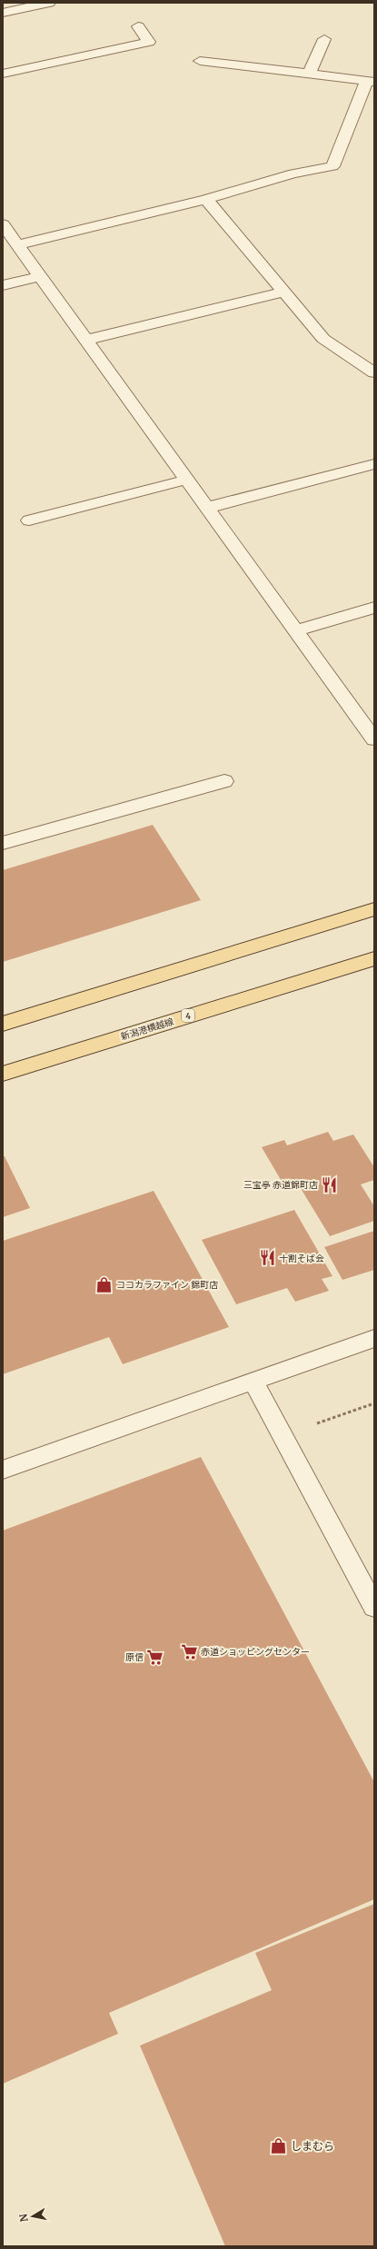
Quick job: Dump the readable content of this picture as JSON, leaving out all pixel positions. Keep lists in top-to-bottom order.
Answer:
{
  "streets": {
    "main road": ["4", "新潟港横越線"]
  },
  "places": {
    "restaurant": ["三宝亭 赤道錦町店", "十割そば会"],
    "shop": ["ココカラファイン 錦町店", "しまむら"],
    "supermarket": ["赤道ショッピングセンター", "原信"]
  },
  "north": "left"
}
